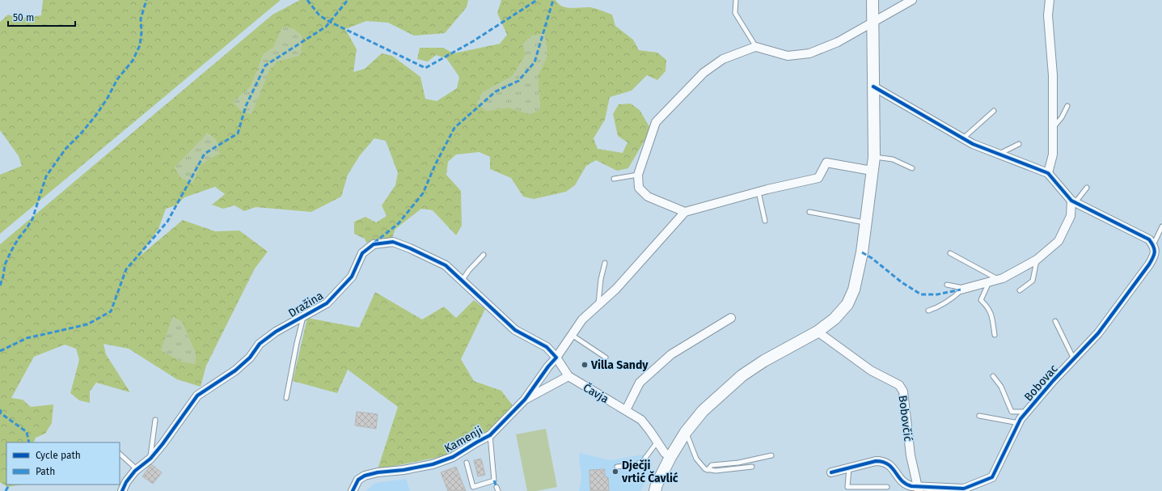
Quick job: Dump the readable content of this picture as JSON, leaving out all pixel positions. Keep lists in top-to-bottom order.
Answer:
{
  "streets": {
    "street": [
      "Dražina",
      "Bobovac",
      "Čavja",
      "Bobovčić",
      "Kamenji"
    ]
  },
  "crossings": [
    ["Dražina", "Čavja"],
    ["Dražina", "Kamenji"],
    ["Bobovac", "Bobovčić"],
    ["Čavja", "Kamenji"]
  ],
  "places": ["Villa Sandy", "Dječji vrtić Čavlić"],
  "legend": ["Cycle path", "Path"],
  "scale_bar": "50 m"
}
